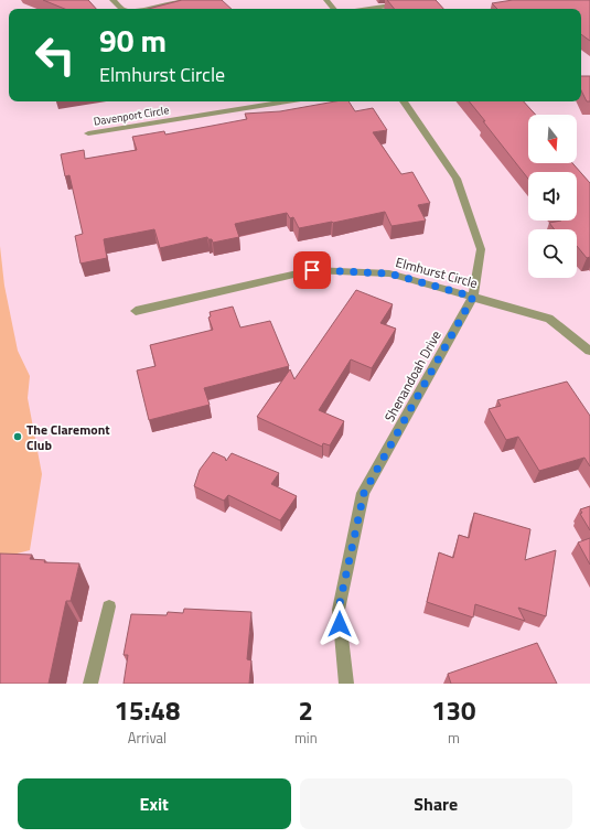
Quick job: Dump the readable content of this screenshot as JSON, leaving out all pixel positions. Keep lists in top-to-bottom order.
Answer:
{
  "streets": {
    "street": ["Davenport Circle", "Elmhurst Circle", "Shenandoah Drive"]
  },
  "crossings": [
    ["Elmhurst Circle", "Shenandoah Drive"]
  ],
  "places": ["The Claremont Club"],
  "north": "bottom",
  "page": {
    "turn": ["90 m", "Elmhurst Circle"],
    "eta": [
      "15:48",
      "Arrival",
      "2",
      "min",
      "130",
      "m"
    ],
    "buttons": ["Exit", "Share"]
  }
}
